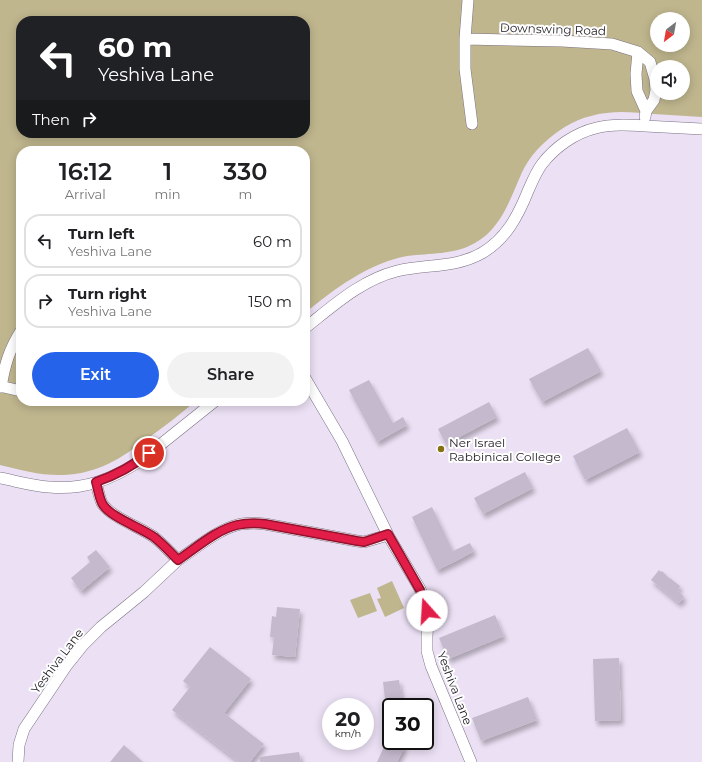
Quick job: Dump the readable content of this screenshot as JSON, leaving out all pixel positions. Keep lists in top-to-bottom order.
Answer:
{
  "streets": {
    "street": ["Downswing Road", "Yeshiva Lane"]
  },
  "places": ["Ner Israel Rabbinical College"],
  "north": "bottom left",
  "page": {
    "turn": ["60 m", "Yeshiva Lane"],
    "then": "Then",
    "eta": [
      "16:12",
      "Arrival",
      "1",
      "min",
      "330",
      "m"
    ],
    "list": [
      {
        "name": "Turn left",
        "note": "Yeshiva Lane",
        "value": "60 m"
      },
      {
        "name": "Turn right",
        "note": "Yeshiva Lane",
        "value": "150 m"
      }
    ],
    "buttons": ["Exit", "Share"],
    "speed": "20 km/h",
    "limit": "30"
  }
}
